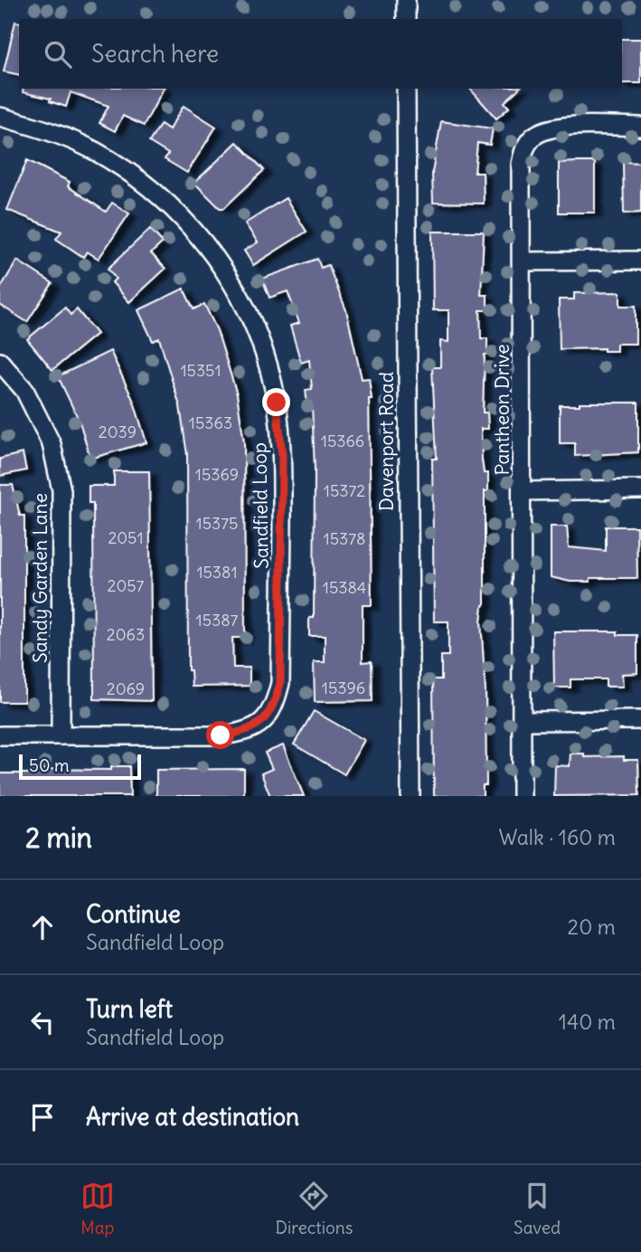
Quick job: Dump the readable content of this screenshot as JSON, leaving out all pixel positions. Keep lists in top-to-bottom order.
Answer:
{
  "streets": {
    "street": [
      "Pantheon Drive",
      "Davenport Road",
      "Sandfield Loop",
      "Sandy Garden Lane"
    ]
  },
  "crossings": [
    ["Sandfield Loop", "Sandy Garden Lane"]
  ],
  "house_numbers": [
    "15351",
    "15363",
    "2039",
    "15366",
    "15369",
    "15372",
    "15375",
    "2051",
    "15378",
    "15381",
    "2057",
    "15384",
    "15387",
    "2063",
    "15396",
    "2069"
  ],
  "scale_bar": "50 m",
  "page": {
    "search": "Search here",
    "scale": "50 m",
    "heading": ["2 min", "Walk · 160 m"],
    "list": [
      ["Continue", "Sandfield Loop", "20 m"],
      ["Turn left", "Sandfield Loop", "140 m"],
      "Arrive at destination"
    ],
    "nav": ["Map", "Directions", "Saved"]
  }
}
